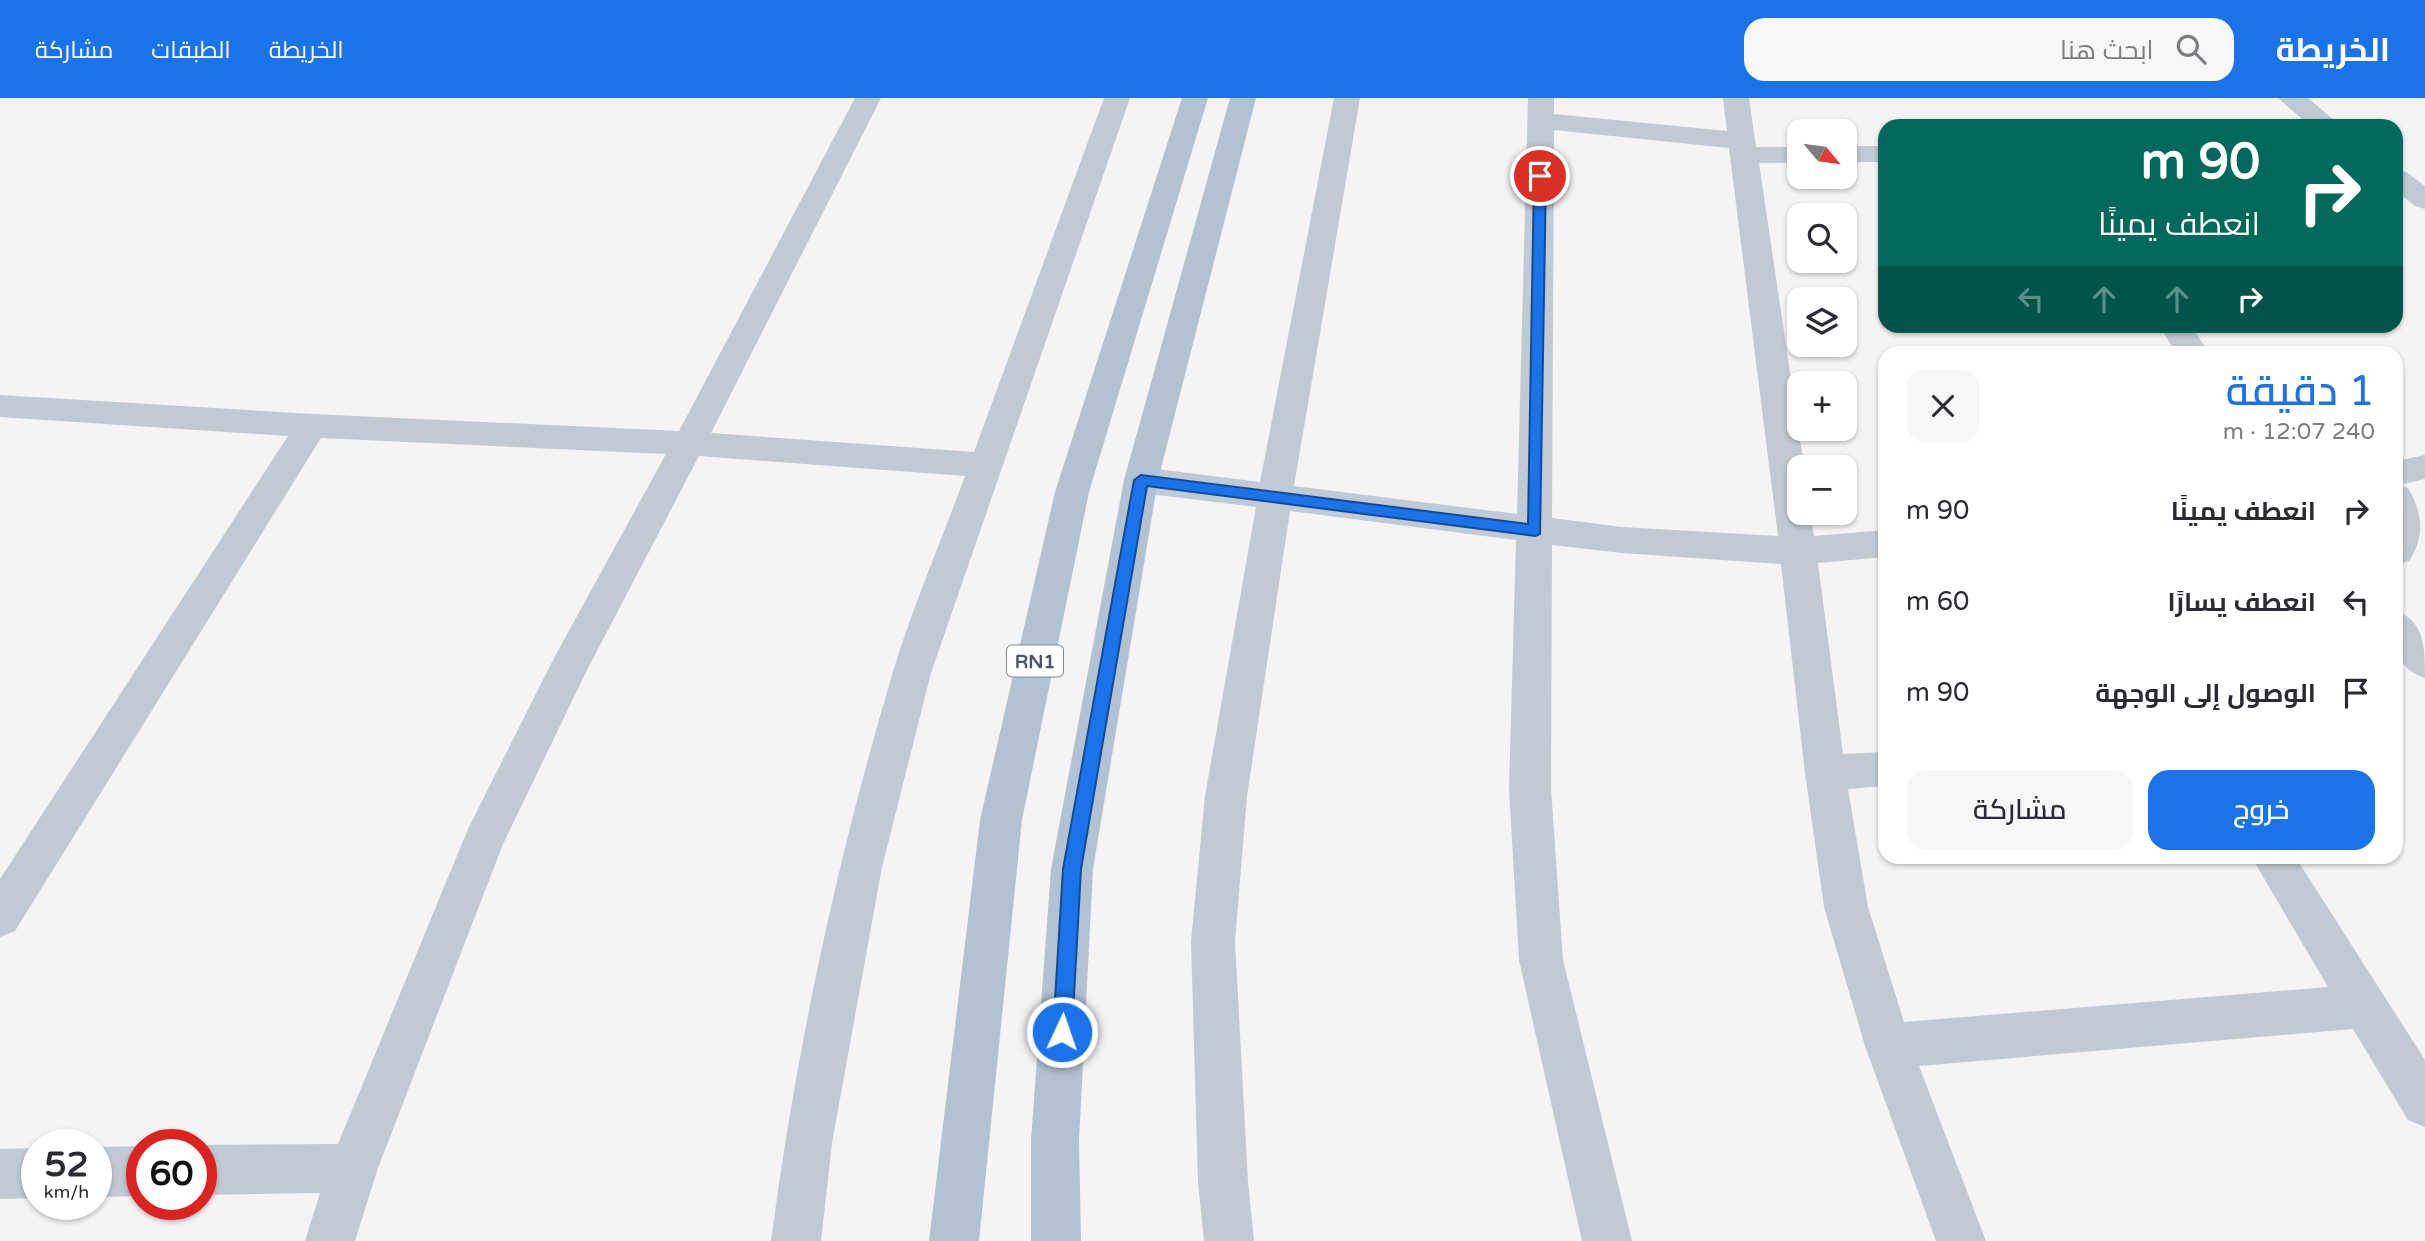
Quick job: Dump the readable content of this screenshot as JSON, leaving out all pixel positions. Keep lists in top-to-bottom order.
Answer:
{
  "streets": {
    "main road": ["RN1"]
  },
  "north": "bottom right",
  "page": {
    "header": "الخريطة",
    "search": "ابحث هنا",
    "nav": ["الخريطة", "الطبقات", "مشاركة"],
    "map_buttons": ["+", "−"],
    "turn": ["90 m", "انعطف يمينًا"],
    "heading": ["1 دقيقة", "240 m · 12:07"],
    "list": [
      {
        "name": "انعطف يمينًا",
        "value": "90 m"
      },
      {
        "name": "انعطف يسارًا",
        "value": "60 m"
      },
      {
        "name": "الوصول إلى الوجهة",
        "value": "90 m"
      }
    ],
    "buttons": ["خروج", "مشاركة"],
    "speed": "52 km/h",
    "limit": "60"
  }
}
